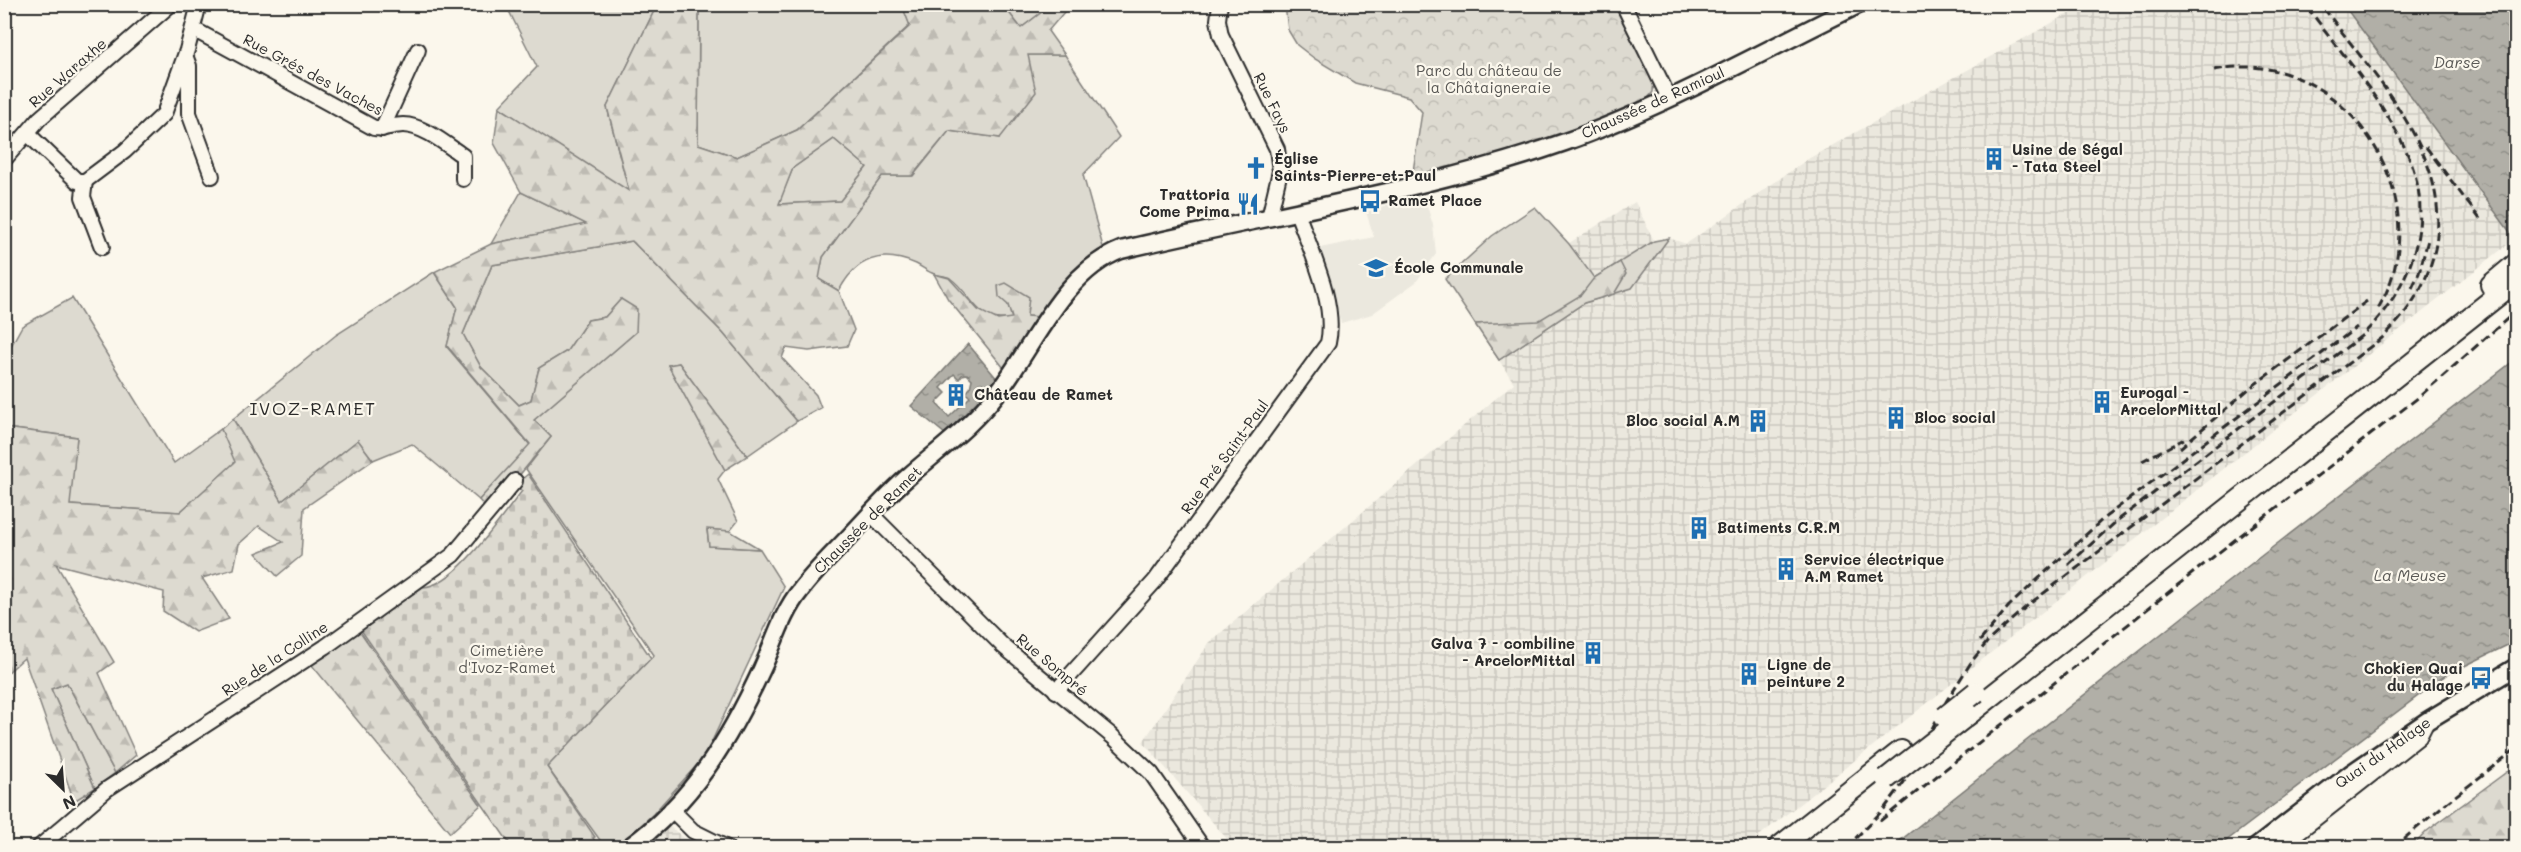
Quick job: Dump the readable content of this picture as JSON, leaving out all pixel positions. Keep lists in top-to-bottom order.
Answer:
{
  "streets": {
    "main road": ["Chaussée de Ramioul", "Chaussée de Ramet", "Quai du Halage"],
    "street": [
      "Rue Waraxhe",
      "Rue Grés des Vaches",
      "Rue Fays",
      "Rue Pré Saint-Paul",
      "Rue de la Colline",
      "Rue Sompré"
    ]
  },
  "crossings": [
    ["Rue Fays", "Chaussée de Ramet"],
    ["Chaussée de Ramioul", "Rue Pré Saint-Paul"],
    ["Rue Pré Saint-Paul", "Rue Sompré"],
    ["Chaussée de Ramet", "Rue Sompré"]
  ],
  "districts": ["IVOZ-RAMET"],
  "water": ["Darse", "La Meuse"],
  "parks": ["Parc du château de la Châtaigneraie", "Cimetière d'Ivoz-Ramet"],
  "places": {
    "building": [
      "Usine de Ségal - Tata Steel",
      "Château de Ramet",
      "Eurogal - ArcelorMittal",
      "Bloc social",
      "Bloc social A.M",
      "Batiments C.R.M",
      "Service électrique A.M Ramet",
      "Galva 7 - combiline - ArcelorMittal",
      "Ligne de peinture 2"
    ],
    "church": ["Église Saints-Pierre-et-Paul"],
    "bus stop": ["Ramet Place", "Chokier Quai du Halage"],
    "restaurant": ["Trattoria Come Prima"],
    "school or university": ["École Communale"]
  },
  "north": "bottom right"
}
